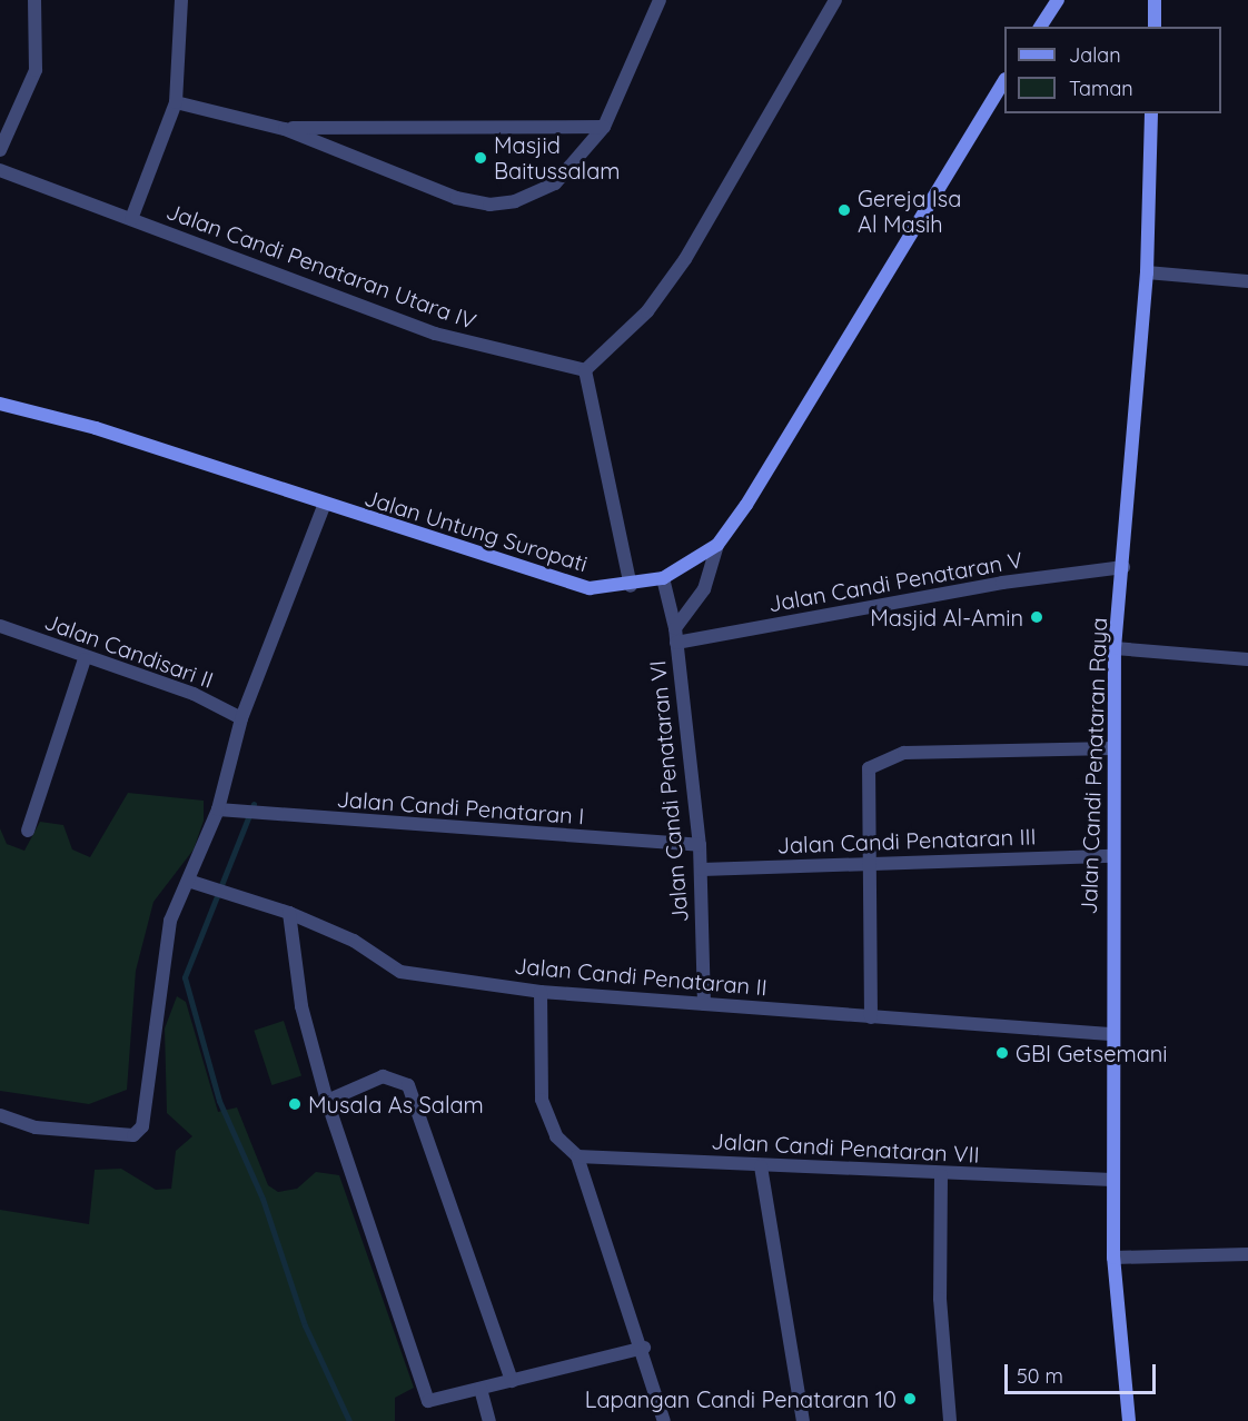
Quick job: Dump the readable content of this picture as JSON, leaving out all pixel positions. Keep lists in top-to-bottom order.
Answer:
{
  "streets": {
    "main road": ["Jalan Untung Suropati", "Jalan Candi Penataran Raya"],
    "street": [
      "Jalan Candi Penataran Utara IV",
      "Jalan Candi Penataran V",
      "Jalan Candisari II",
      "Jalan Candi Penataran VI",
      "Jalan Candi Penataran I",
      "Jalan Candi Penataran III",
      "Jalan Candi Penataran II",
      "Jalan Candi Penataran VII"
    ]
  },
  "crossings": [
    ["Jalan Untung Suropati", "Jalan Candi Penataran VI"],
    ["Jalan Candi Penataran V", "Jalan Candi Penataran Raya"],
    ["Jalan Candi Penataran V", "Jalan Candi Penataran VI"],
    ["Jalan Candi Penataran Raya", "Jalan Candi Penataran III"],
    ["Jalan Candi Penataran Raya", "Jalan Candi Penataran II"],
    ["Jalan Candi Penataran Raya", "Jalan Candi Penataran VII"],
    ["Jalan Candi Penataran VI", "Jalan Candi Penataran I"],
    ["Jalan Candi Penataran VI", "Jalan Candi Penataran III"],
    ["Jalan Candi Penataran VI", "Jalan Candi Penataran II"]
  ],
  "places": [
    "Masjid Baitussalam",
    "Gereja Isa Al Masih",
    "Masjid Al-Amin",
    "GBI Getsemani",
    "Musala As Salam",
    "Lapangan Candi Penataran 10"
  ],
  "legend": ["Jalan", "Taman"],
  "scale_bar": "50 m"
}
